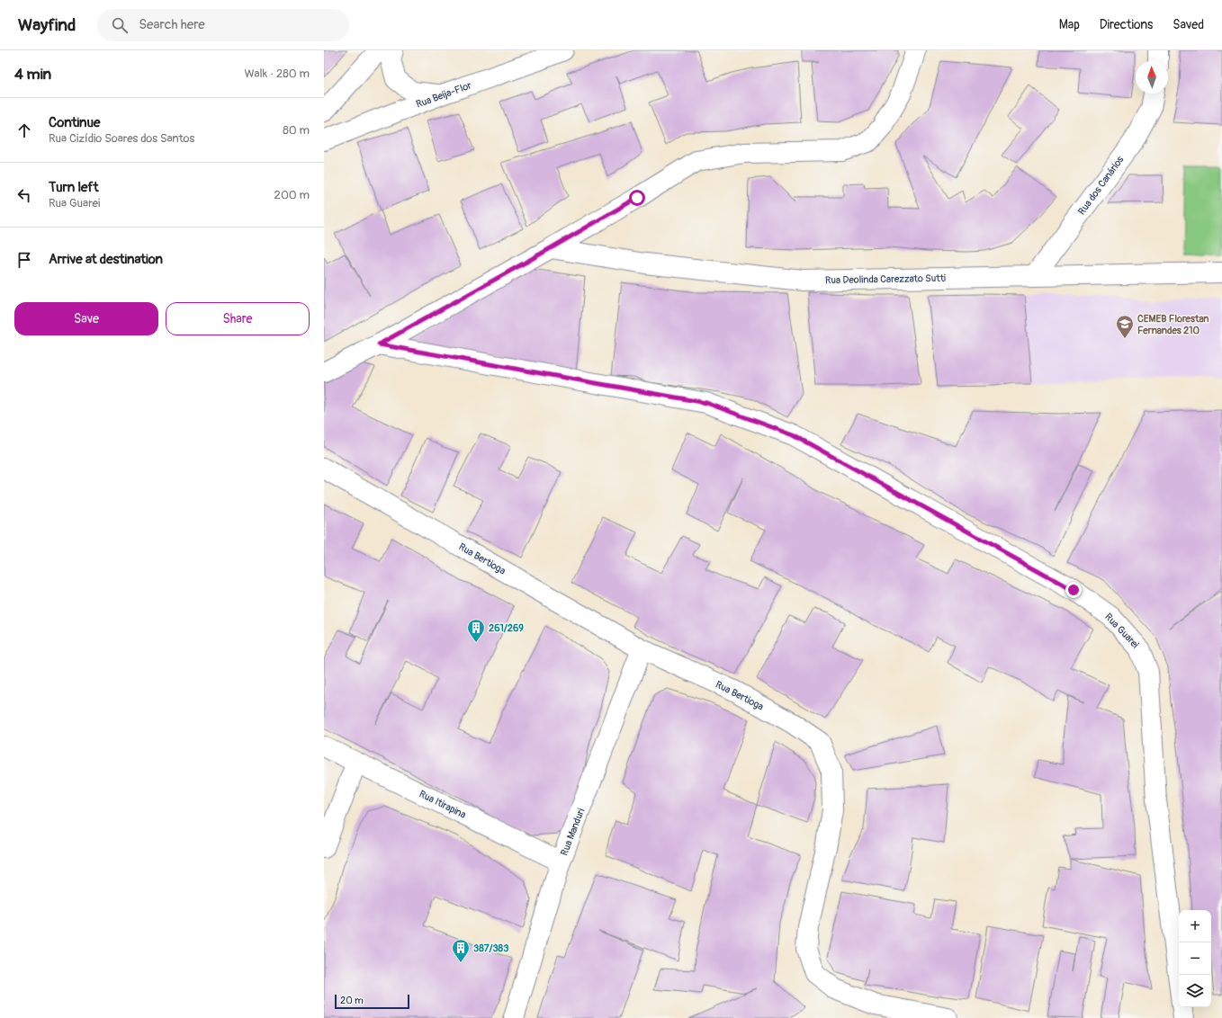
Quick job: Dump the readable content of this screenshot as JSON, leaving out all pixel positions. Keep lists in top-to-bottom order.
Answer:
{
  "streets": {
    "street": [
      "Rua Beija-Flor",
      "Rua dos Canários",
      "Rua Deolinda Carezzato Sutti",
      "Rua Bertioga",
      "Rua Guarei",
      "Rua Itirapina",
      "Rua Manduri"
    ]
  },
  "crossings": [
    ["Rua dos Canários", "Rua Deolinda Carezzato Sutti"],
    ["Rua Bertioga", "Rua Manduri"],
    ["Rua Itirapina", "Rua Manduri"]
  ],
  "places": {
    "school or university": ["CEMEB Florestan Fernandes 210"],
    "building": ["261/269", "387/383"]
  },
  "scale_bar": "20 m",
  "north": "top",
  "page": {
    "header": "Wayfind",
    "search": "Search here",
    "nav": ["Map", "Directions", "Saved"],
    "heading": ["4 min", "Walk · 280 m"],
    "list": [
      ["Continue", "Rua Cizídio Soares dos Santos", "80 m"],
      ["Turn left", "Rua Guarei", "200 m"],
      "Arrive at destination"
    ],
    "buttons": ["Save", "Share"],
    "map_buttons": ["+", "−"],
    "scale": "20 m"
  }
}
